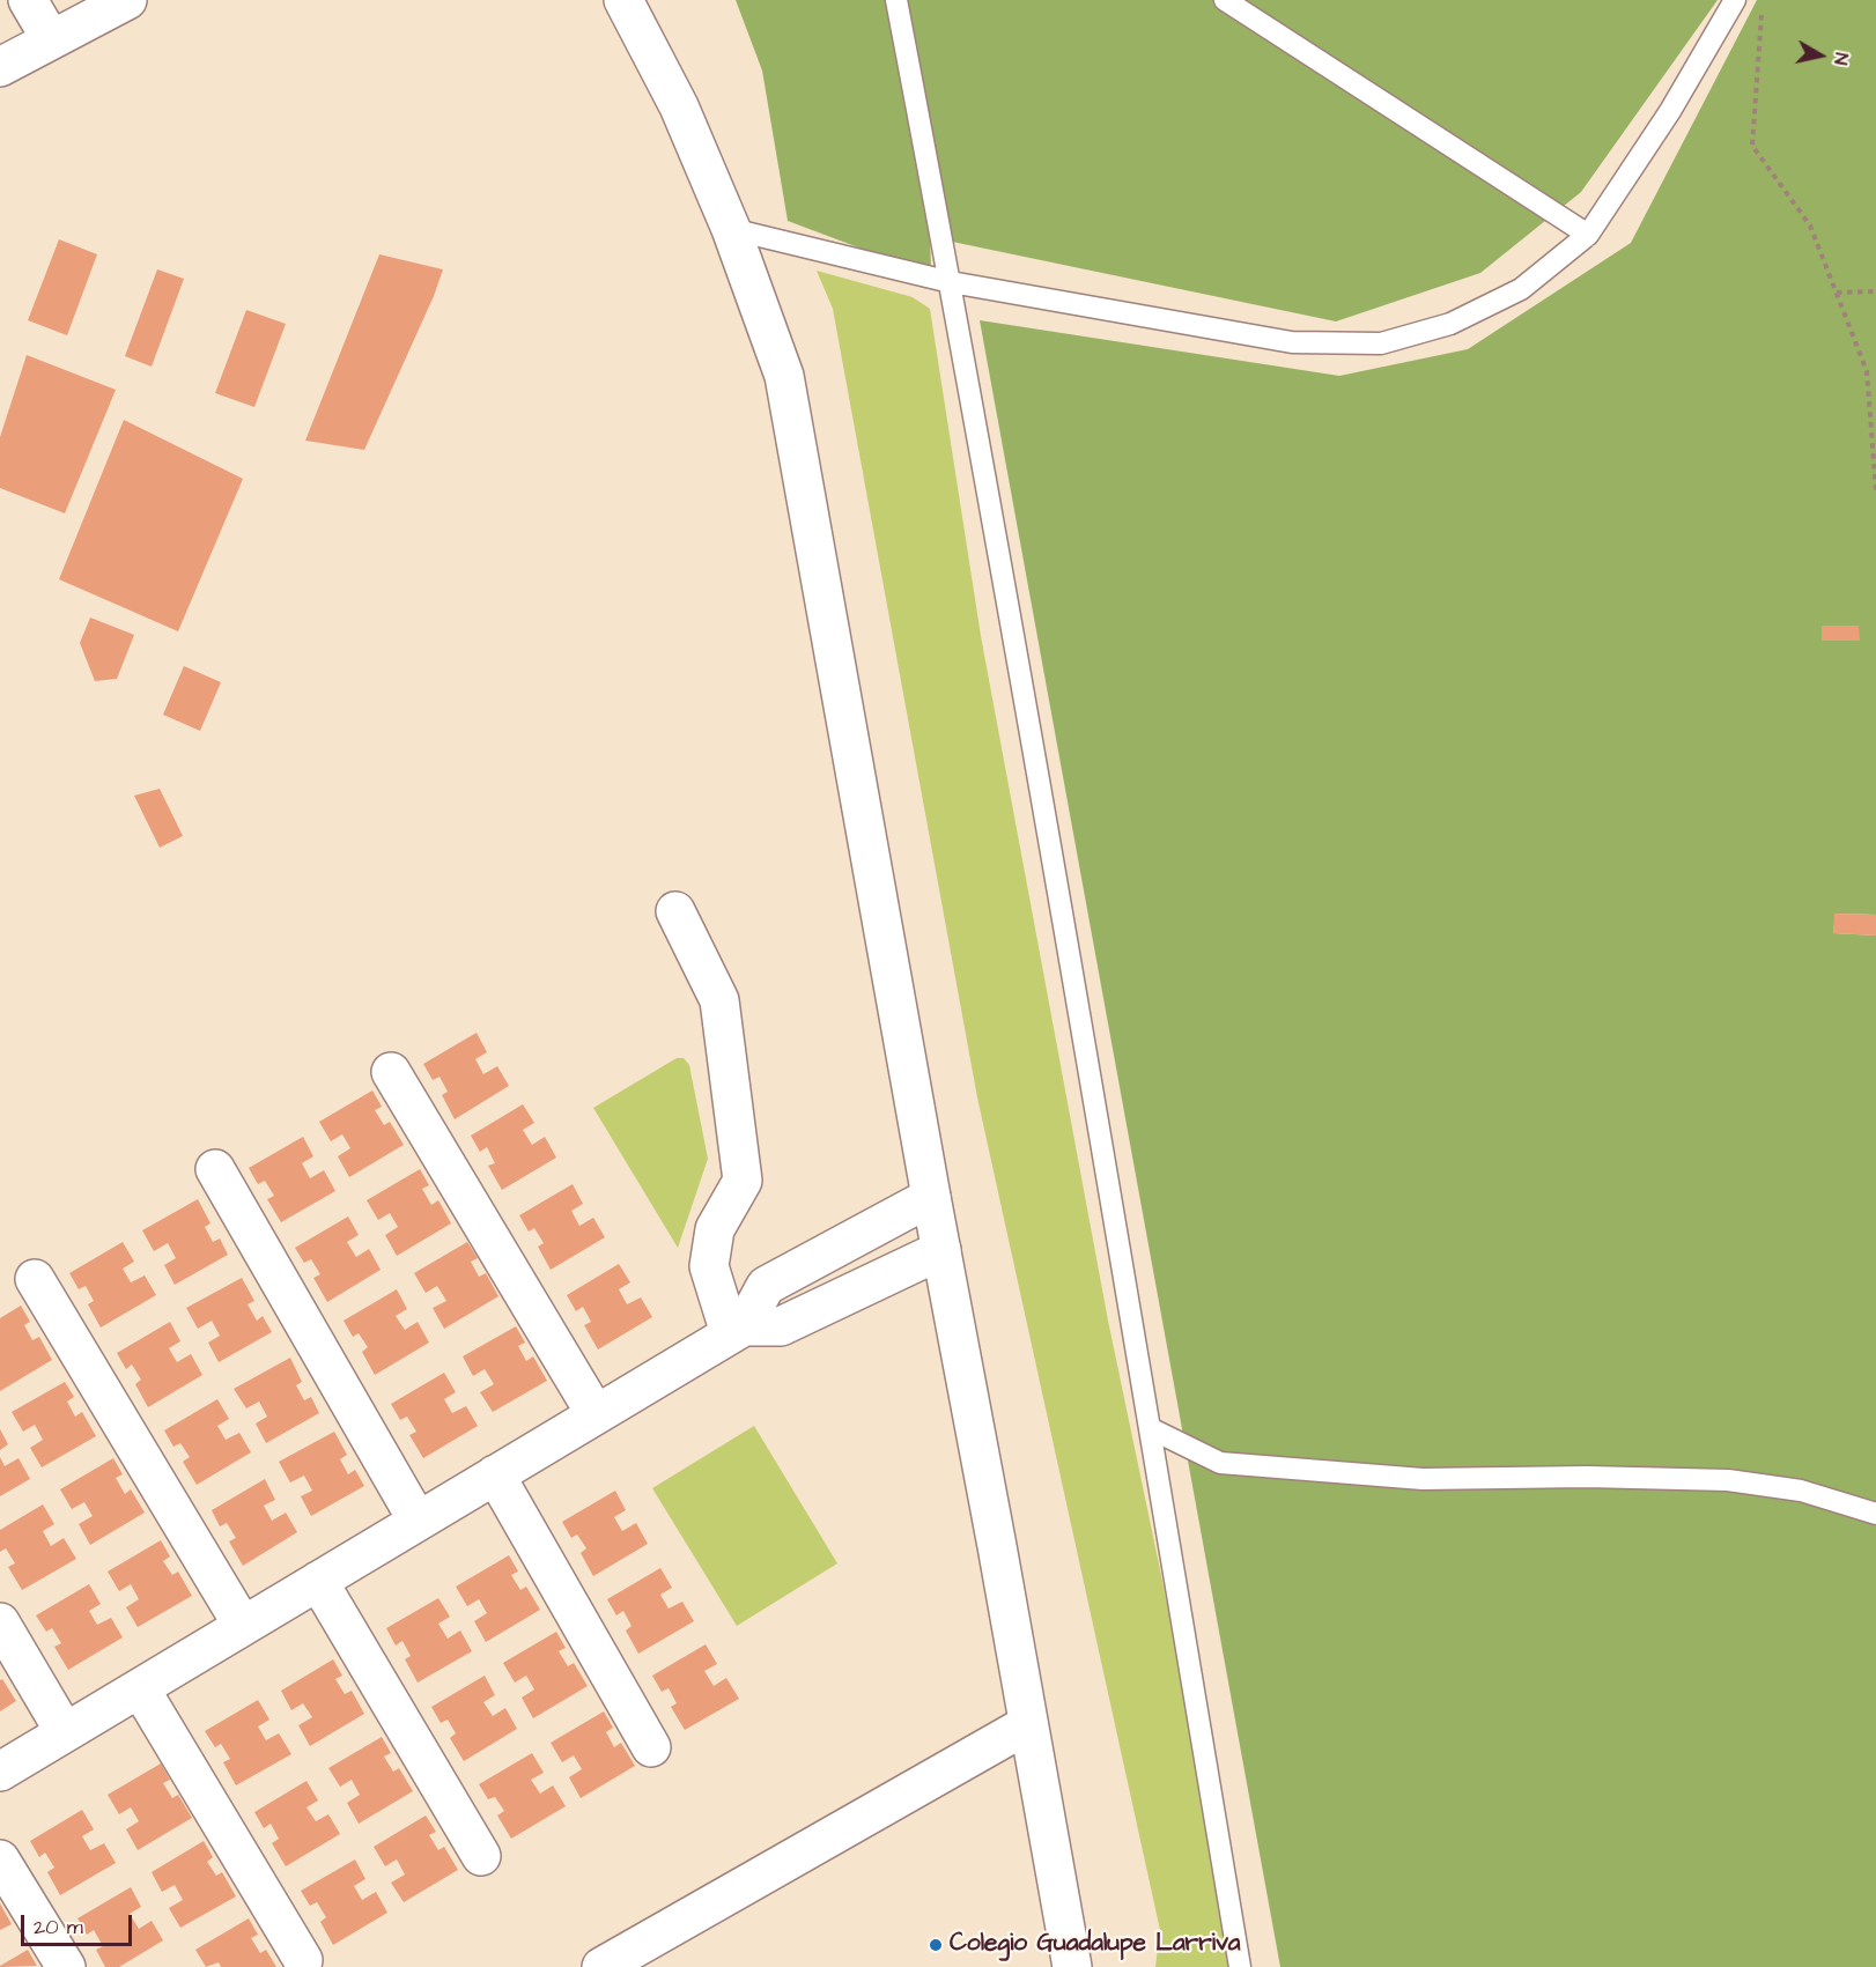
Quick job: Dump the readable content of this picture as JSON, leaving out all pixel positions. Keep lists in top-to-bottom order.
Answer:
{
  "places": ["Colegio Guadalupe Larriva"],
  "scale_bar": "20 m",
  "north": "right"
}
